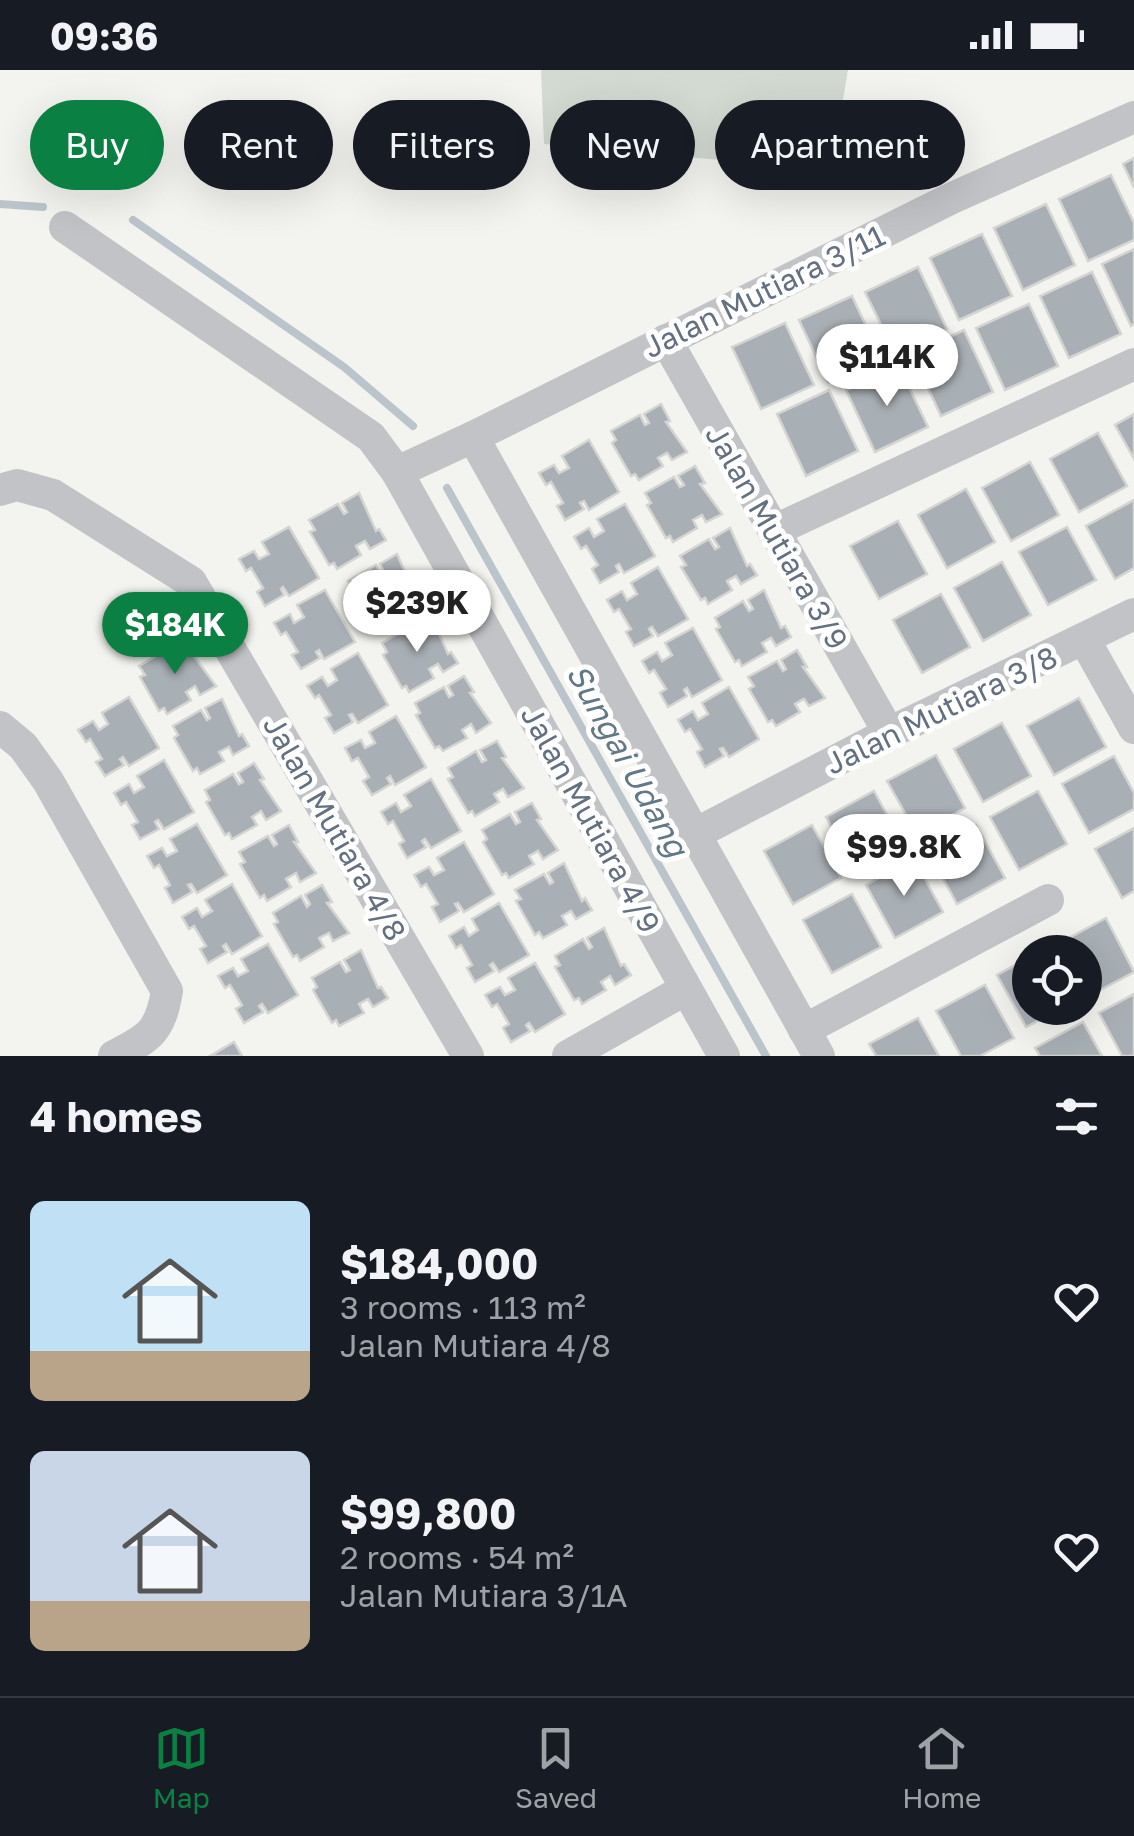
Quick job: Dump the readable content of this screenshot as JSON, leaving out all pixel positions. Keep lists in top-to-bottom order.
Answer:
{
  "streets": {
    "street": [
      "Jalan Mutiara 3/11",
      "Jalan Mutiara 3/9",
      "Jalan Mutiara 3/8",
      "Jalan Mutiara 4/9",
      "Jalan Mutiara 4/8"
    ]
  },
  "crossings": [
    ["Jalan Mutiara 3/11", "Jalan Mutiara 3/9"],
    ["Jalan Mutiara 3/11", "Jalan Mutiara 4/9"],
    ["Jalan Mutiara 3/9", "Jalan Mutiara 3/8"]
  ],
  "water": ["Sungai Udang"],
  "page": {
    "status": "09:36",
    "chip": [
      "Buy",
      "Rent",
      "Filters",
      "New",
      "Apartment"
    ],
    "price": [
      "$114K",
      "$239K",
      "$184K",
      "$99.8K"
    ],
    "heading": "4 homes",
    "list": [
      {
        "name": "$184,000",
        "note": "3 rooms · 113 m² · Jalan Mutiara 4/8"
      },
      {
        "name": "$99,800",
        "note": "2 rooms · 54 m² · Jalan Mutiara 3/1A"
      }
    ],
    "tabs": ["Map", "Saved", "Home"]
  }
}
